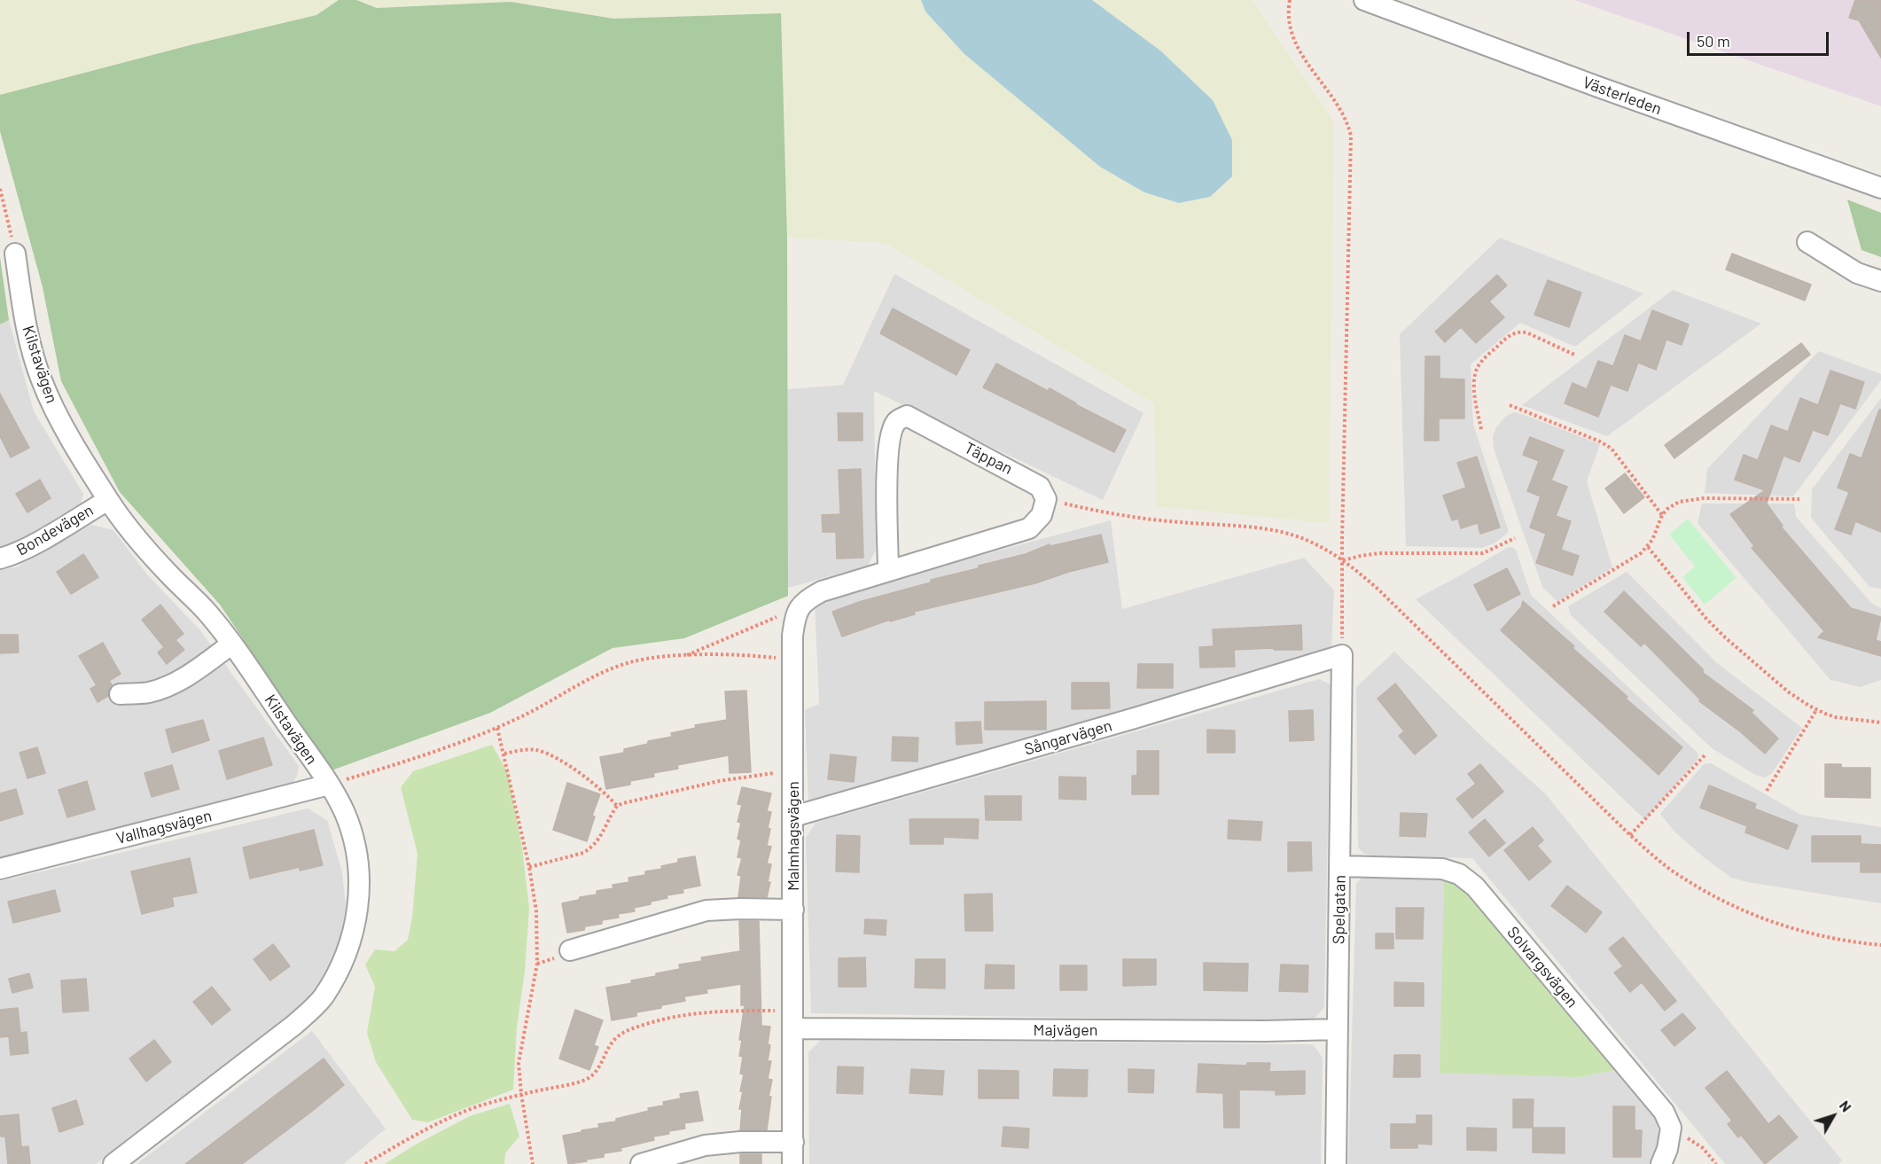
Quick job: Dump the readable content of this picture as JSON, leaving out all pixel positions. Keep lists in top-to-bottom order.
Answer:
{
  "streets": {
    "street": [
      "Västerleden",
      "Kilstavägen",
      "Täppan",
      "Bondevägen",
      "Sångarvägen",
      "Vallhagsvägen",
      "Malmhagsvägen",
      "Spelgatan",
      "Solvargsvägen",
      "Majvägen"
    ]
  },
  "crossings": [
    ["Kilstavägen", "Bondevägen"],
    ["Kilstavägen", "Vallhagsvägen"],
    ["Sångarvägen", "Malmhagsvägen"],
    ["Sångarvägen", "Spelgatan"],
    ["Malmhagsvägen", "Majvägen"],
    ["Spelgatan", "Solvargsvägen"],
    ["Spelgatan", "Majvägen"]
  ],
  "scale_bar": "50 m",
  "north": "top right"
}
